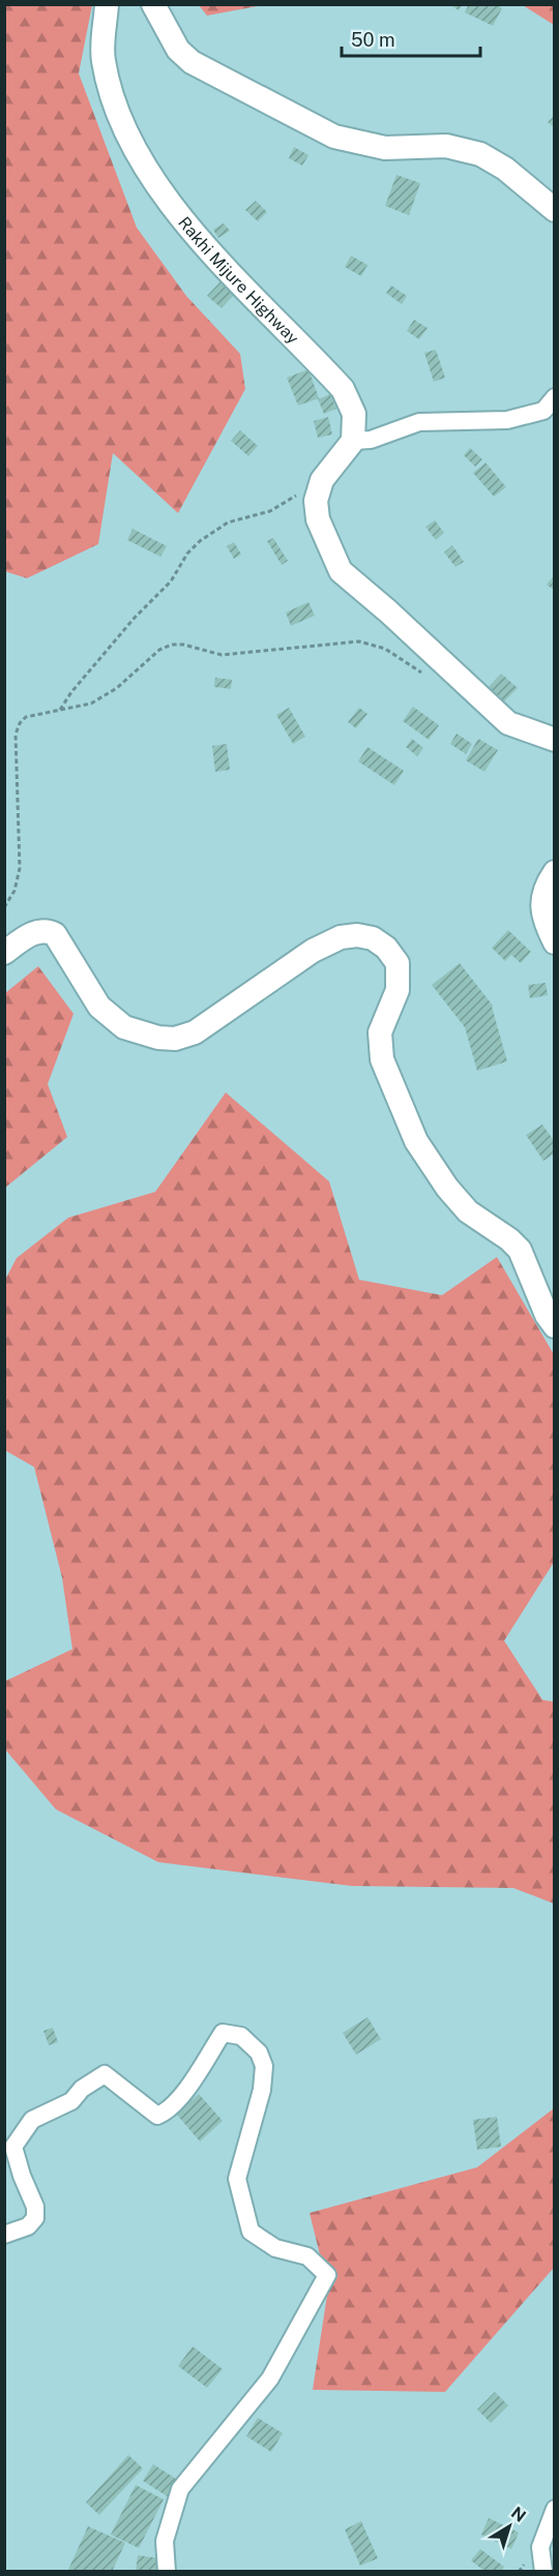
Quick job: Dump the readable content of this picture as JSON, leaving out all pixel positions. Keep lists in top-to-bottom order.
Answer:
{
  "streets": {
    "main road": ["Rakhi Mijure Highway"]
  },
  "scale_bar": "50 m",
  "north": "top right"
}
